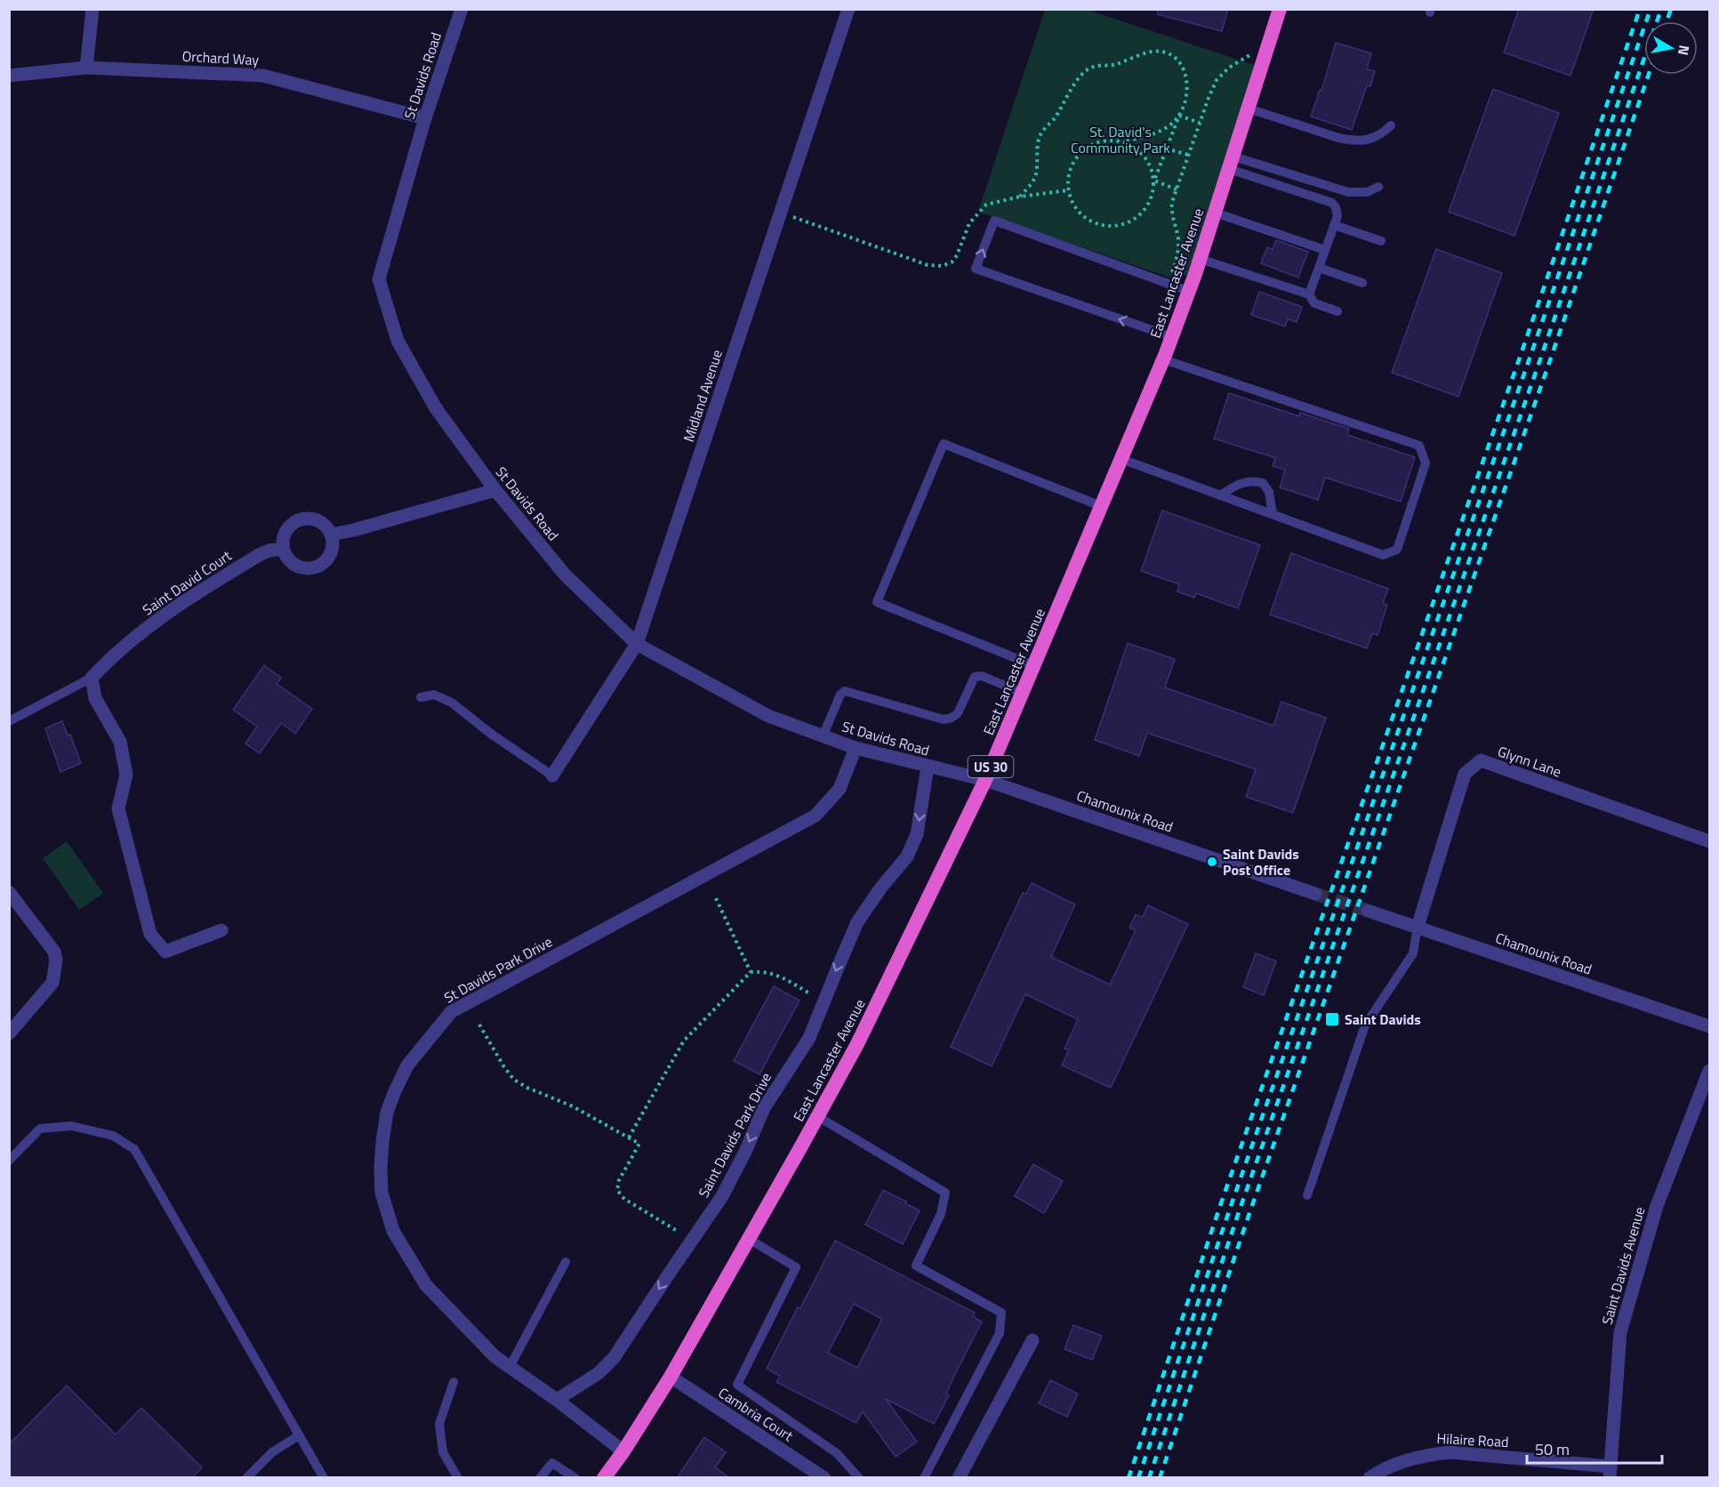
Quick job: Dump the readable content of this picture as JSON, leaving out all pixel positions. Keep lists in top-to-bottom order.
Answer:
{
  "streets": {
    "highway": ["East Lancaster Avenue", "US 30"],
    "street": [
      "Orchard Way",
      "St Davids Road",
      "Midland Avenue",
      "Saint David Court",
      "Glynn Lane",
      "Chamounix Road",
      "St Davids Park Drive",
      "Saint Davids Park Drive",
      "Saint Davids Avenue",
      "Cambria Court",
      "Hilaire Road"
    ]
  },
  "crossings": [
    ["Orchard Way", "St Davids Road"],
    ["St Davids Road", "East Lancaster Avenue"],
    ["St Davids Road", "Midland Avenue"],
    ["St Davids Road", "Chamounix Road"],
    ["St Davids Road", "St Davids Park Drive"],
    ["St Davids Road", "Saint Davids Park Drive"],
    ["East Lancaster Avenue", "Chamounix Road"],
    ["East Lancaster Avenue", "St Davids Park Drive"],
    ["East Lancaster Avenue", "Cambria Court"],
    ["Glynn Lane", "Chamounix Road"],
    ["St Davids Park Drive", "Saint Davids Park Drive"],
    ["Saint Davids Avenue", "Hilaire Road"]
  ],
  "one_way": ["Saint Davids Park Drive"],
  "parks": ["St. David's Community Park"],
  "places": {
    "other": ["Saint Davids Post Office"],
    "transit": ["Saint Davids"]
  },
  "scale_bar": "50 m",
  "north": "right"
}
